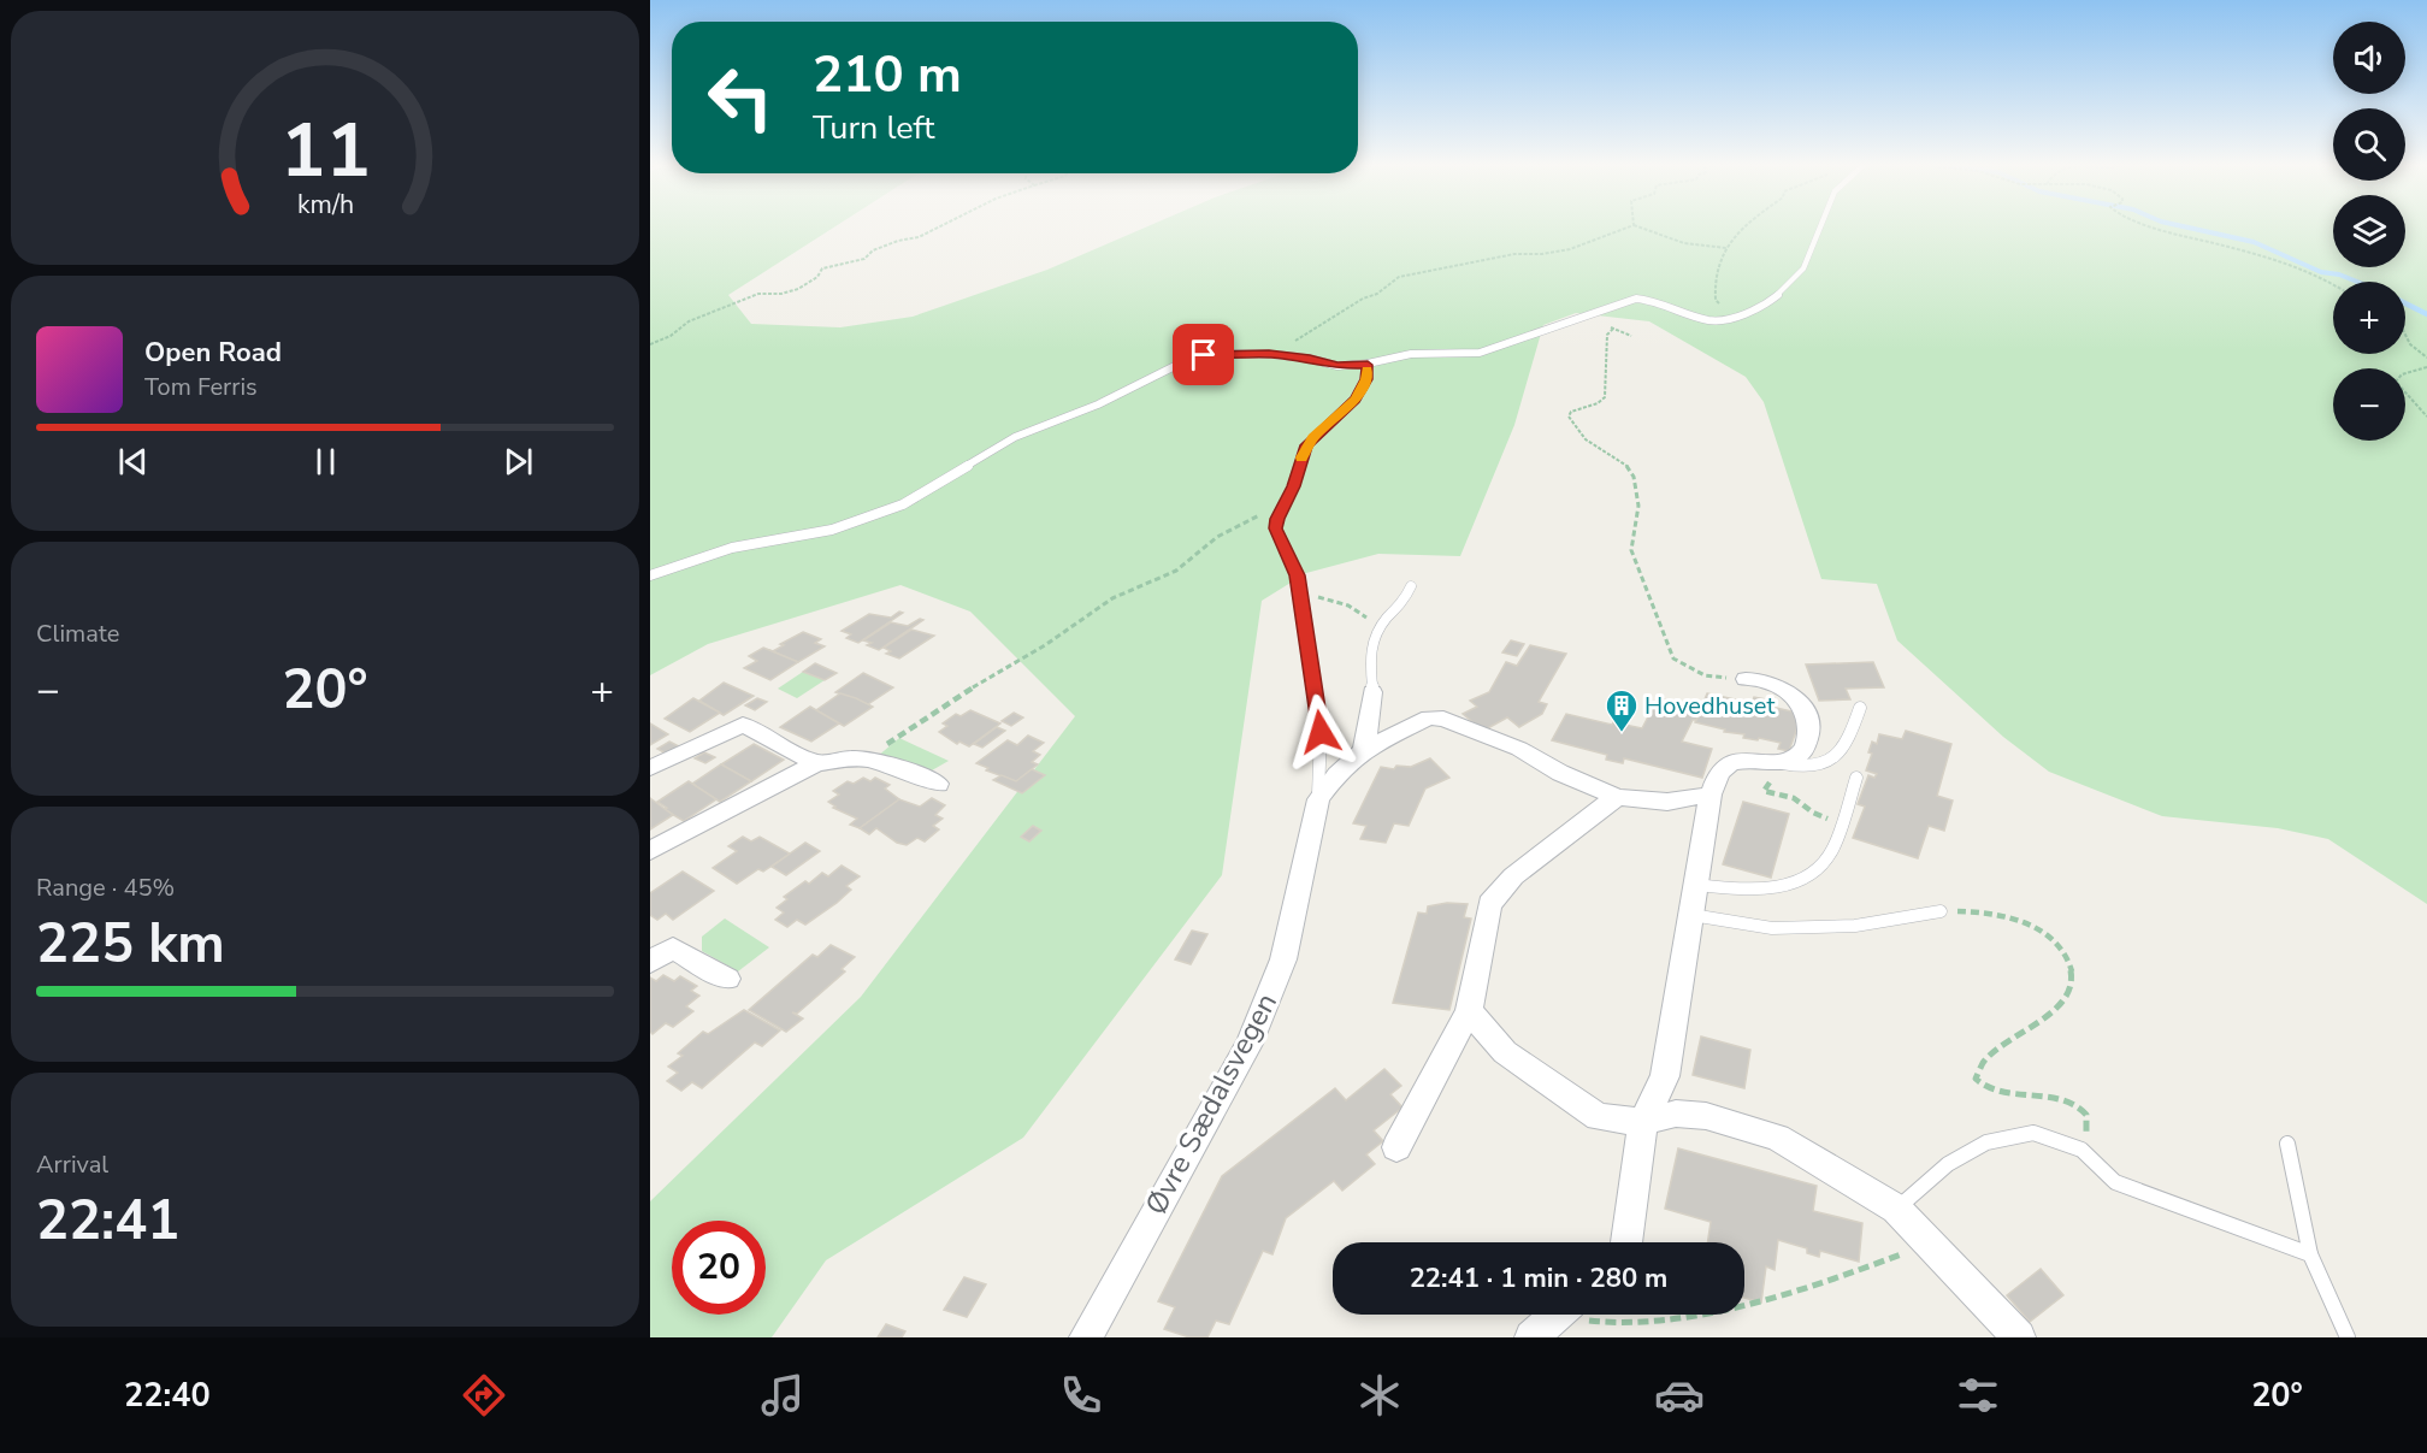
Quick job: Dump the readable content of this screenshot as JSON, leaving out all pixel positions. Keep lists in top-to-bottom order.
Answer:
{
  "streets": {
    "street": ["Øvre Sædalsvegen"]
  },
  "places": {
    "building": ["Hovedhuset"]
  },
  "page": {
    "map_buttons": ["+", "−"],
    "turn": ["210 m", "Turn left"],
    "song": ["Open Road", "Tom Ferris"],
    "tile": [
      "Climate",
      ["Range · 45%", "225 km"],
      ["Arrival", "22:41"]
    ],
    "heat": ["−", "20°", "+"],
    "limit": "20",
    "trip": "22:41 · 1 min · 280 m",
    "tabs": ["22:40", "20°"],
    "gauge": ["11", "km/h"]
  }
}
